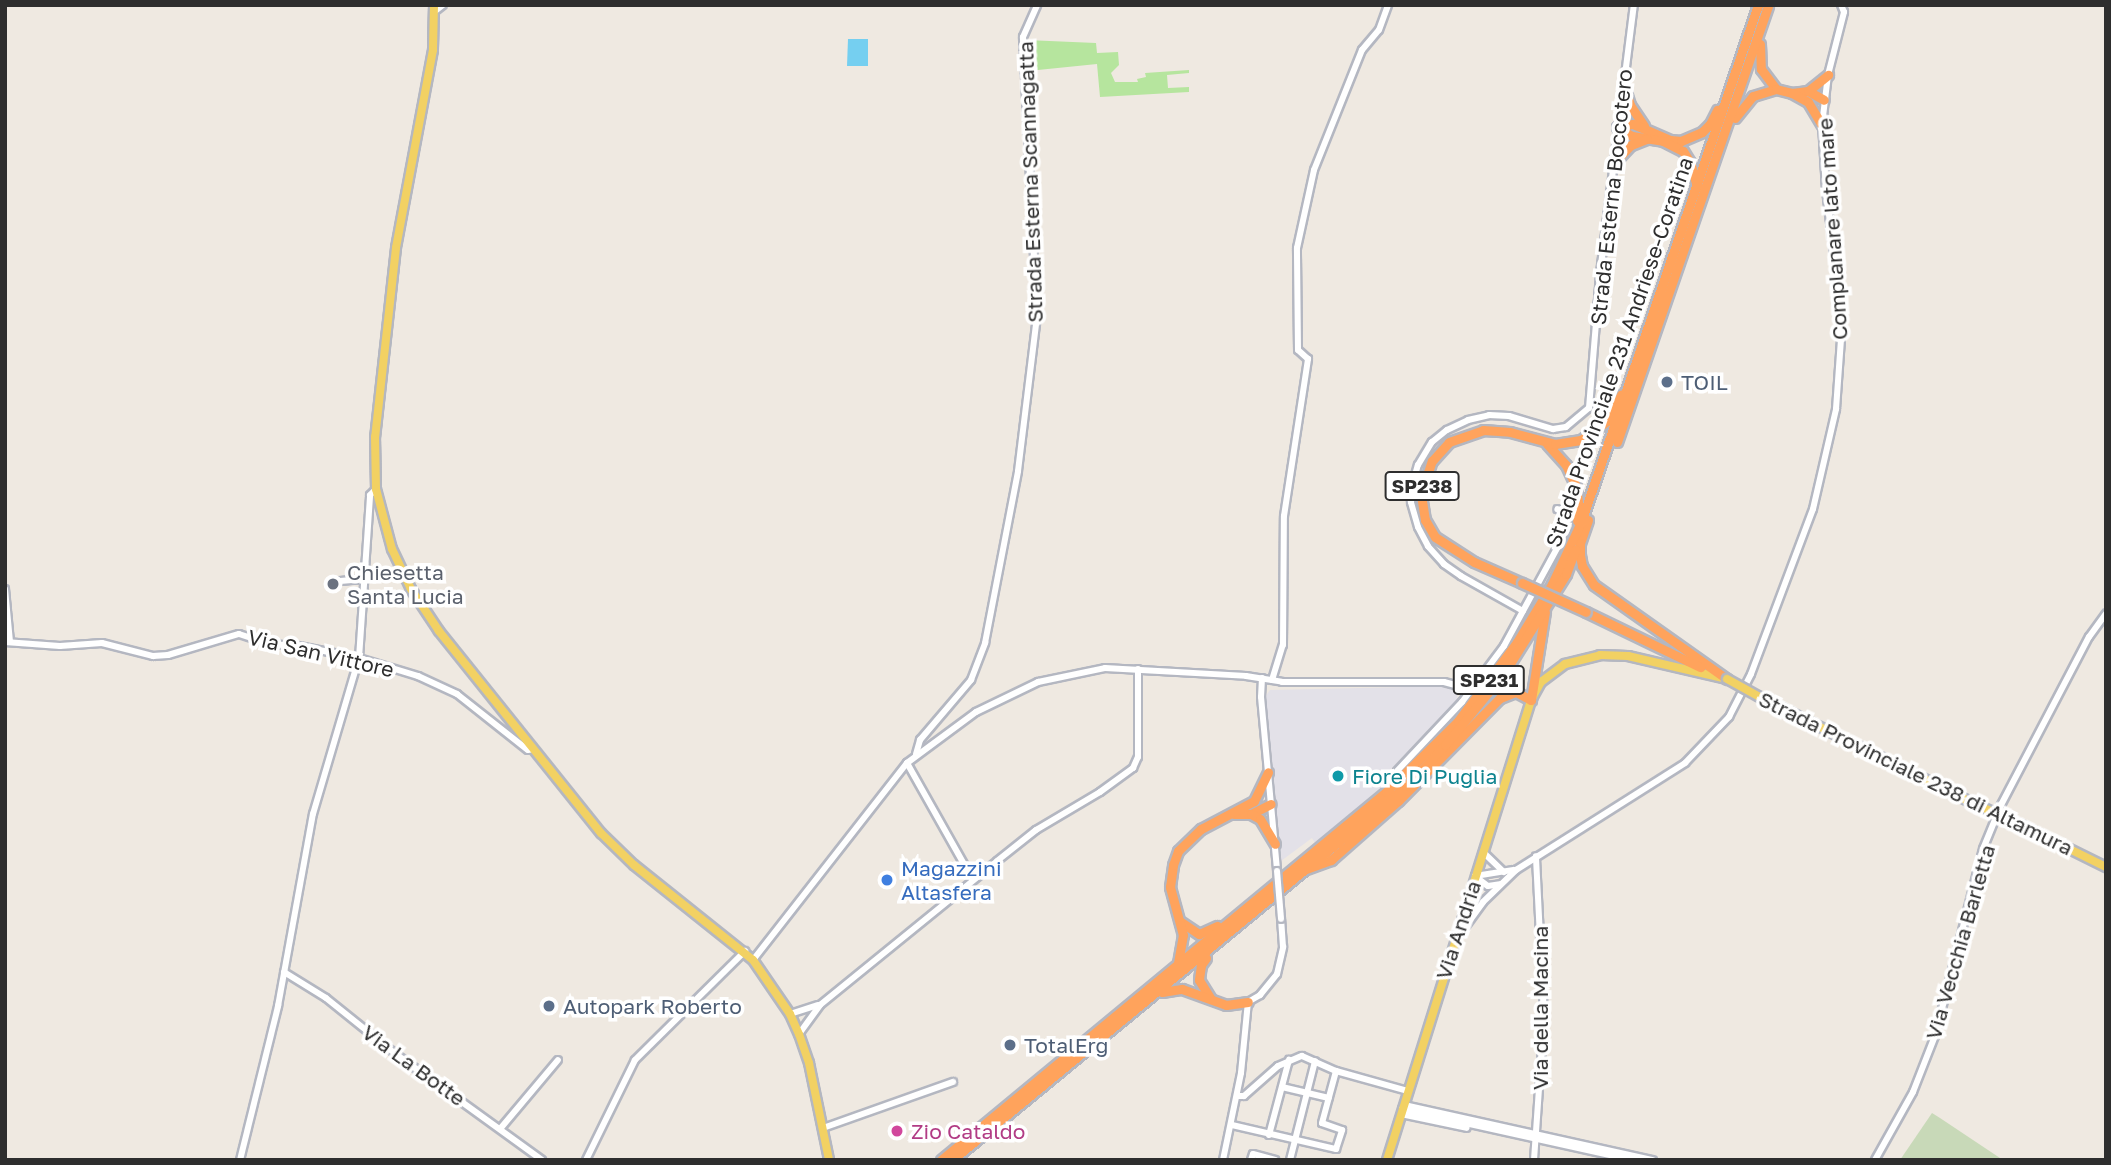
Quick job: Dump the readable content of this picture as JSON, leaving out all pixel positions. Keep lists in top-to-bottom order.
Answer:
{
  "streets": {
    "highway": ["Strada Provinciale 231 Andriese-Coratina", "SP238", "SP231"],
    "main road": ["Strada Provinciale 238 di Altamura", "Via Andria"],
    "street": [
      "Strada Esterna Scannagatta",
      "Strada Esterna Boccotero",
      "Complanare lato mare",
      "Via San Vittore",
      "Via Vecchia Barletta",
      "Via della Macina",
      "Via La Botte"
    ]
  },
  "crossings": [
    ["Complanare lato mare", "Via Andria"],
    ["Complanare lato mare", "Via della Macina"],
    ["SP238", "Strada Provinciale 238 di Altamura"],
    ["Strada Provinciale 238 di Altamura", "Via Andria"]
  ],
  "places": [
    "TOIL",
    "Chiesetta Santa Lucia",
    "Fiore Di Puglia",
    "Magazzini Altasfera",
    "Autopark Roberto",
    "TotalErg",
    "Zio Cataldo"
  ]
}
